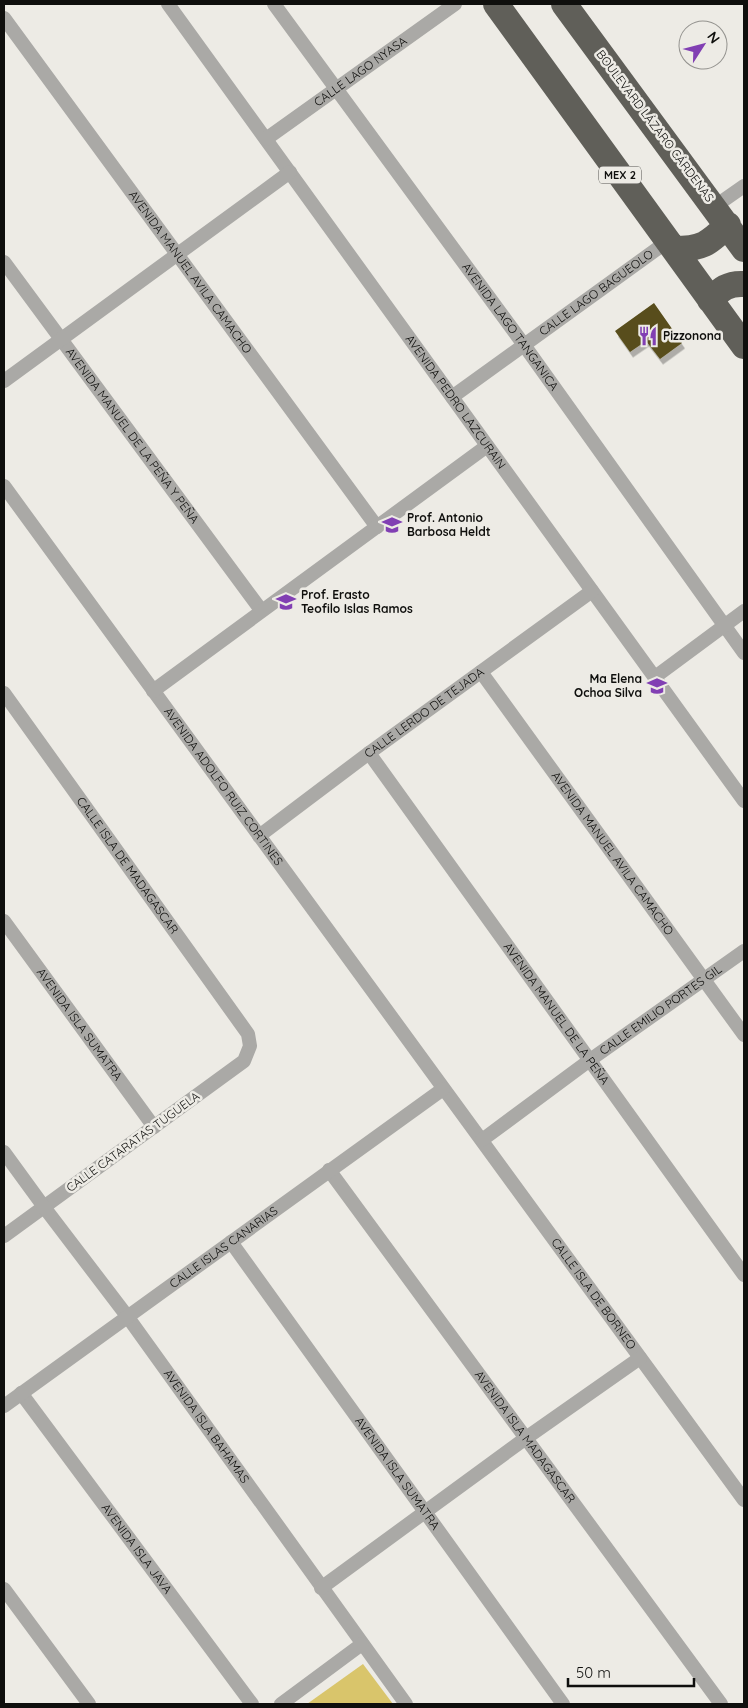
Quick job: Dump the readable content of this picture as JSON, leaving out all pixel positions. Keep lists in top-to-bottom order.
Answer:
{
  "streets": {
    "highway": ["BOULEVARD LÁZARO CÁRDENAS", "MEX 2"],
    "street": [
      "CALLE LAGO NYASA",
      "AVENIDA MANUEL AVILA CAMACHO",
      "CALLE LAGO BAGUEOLO",
      "AVENIDA LAGO TANGANICA",
      "AVENIDA PEDRO LAZCURAIN",
      "AVENIDA MANUEL DE LA PEÑA Y PEÑA",
      "CALLE LERDO DE TEJADA",
      "AVENIDA ADOLFO RUIZ CORTINES",
      "CALLE ISLA DE MADAGASCAR",
      "CALLE EMILIO PORTES GIL",
      "AVENIDA MANUEL DE LA PEÑA",
      "AVENIDA ISLA SUMATRA",
      "CALLE CATARATAS TUGUELA",
      "CALLE ISLAS CANARIAS",
      "CALLE ISLA DE BORNEO",
      "AVENIDA ISLA BAHAMAS",
      "AVENIDA ISLA MADAGASCAR",
      "AVENIDA ISLA JAVA"
    ]
  },
  "crossings": [
    ["CALLE LAGO NYASA", "AVENIDA LAGO TANGANICA"],
    ["CALLE LAGO NYASA", "AVENIDA PEDRO LAZCURAIN"],
    ["MEX 2", "CALLE LAGO BAGUEOLO"],
    ["AVENIDA MANUEL AVILA CAMACHO", "CALLE LERDO DE TEJADA"],
    ["AVENIDA MANUEL AVILA CAMACHO", "CALLE EMILIO PORTES GIL"],
    ["CALLE LAGO BAGUEOLO", "AVENIDA LAGO TANGANICA"],
    ["CALLE LAGO BAGUEOLO", "AVENIDA PEDRO LAZCURAIN"],
    ["AVENIDA PEDRO LAZCURAIN", "CALLE LERDO DE TEJADA"],
    ["CALLE LERDO DE TEJADA", "AVENIDA ADOLFO RUIZ CORTINES"],
    ["CALLE LERDO DE TEJADA", "AVENIDA MANUEL DE LA PEÑA"],
    ["AVENIDA ADOLFO RUIZ CORTINES", "CALLE ISLAS CANARIAS"],
    ["AVENIDA ADOLFO RUIZ CORTINES", "CALLE ISLA DE BORNEO"],
    ["CALLE ISLA DE MADAGASCAR", "CALLE CATARATAS TUGUELA"],
    ["CALLE EMILIO PORTES GIL", "AVENIDA MANUEL DE LA PEÑA"],
    ["CALLE EMILIO PORTES GIL", "CALLE ISLA DE BORNEO"],
    ["AVENIDA ISLA SUMATRA", "CALLE CATARATAS TUGUELA"],
    ["AVENIDA ISLA SUMATRA", "CALLE ISLAS CANARIAS"],
    ["CALLE CATARATAS TUGUELA", "AVENIDA ISLA BAHAMAS"],
    ["CALLE ISLAS CANARIAS", "CALLE ISLA DE BORNEO"],
    ["CALLE ISLAS CANARIAS", "AVENIDA ISLA BAHAMAS"],
    ["CALLE ISLAS CANARIAS", "AVENIDA ISLA MADAGASCAR"],
    ["CALLE ISLAS CANARIAS", "AVENIDA ISLA JAVA"]
  ],
  "places": {
    "restaurant": ["Pizzonona"],
    "school or university": ["Prof. Antonio Barbosa Heldt", "Prof. Erasto Teofilo Islas Ramos", "Ma Elena Ochoa Silva"]
  },
  "scale_bar": "50 m",
  "north": "top right"
}
